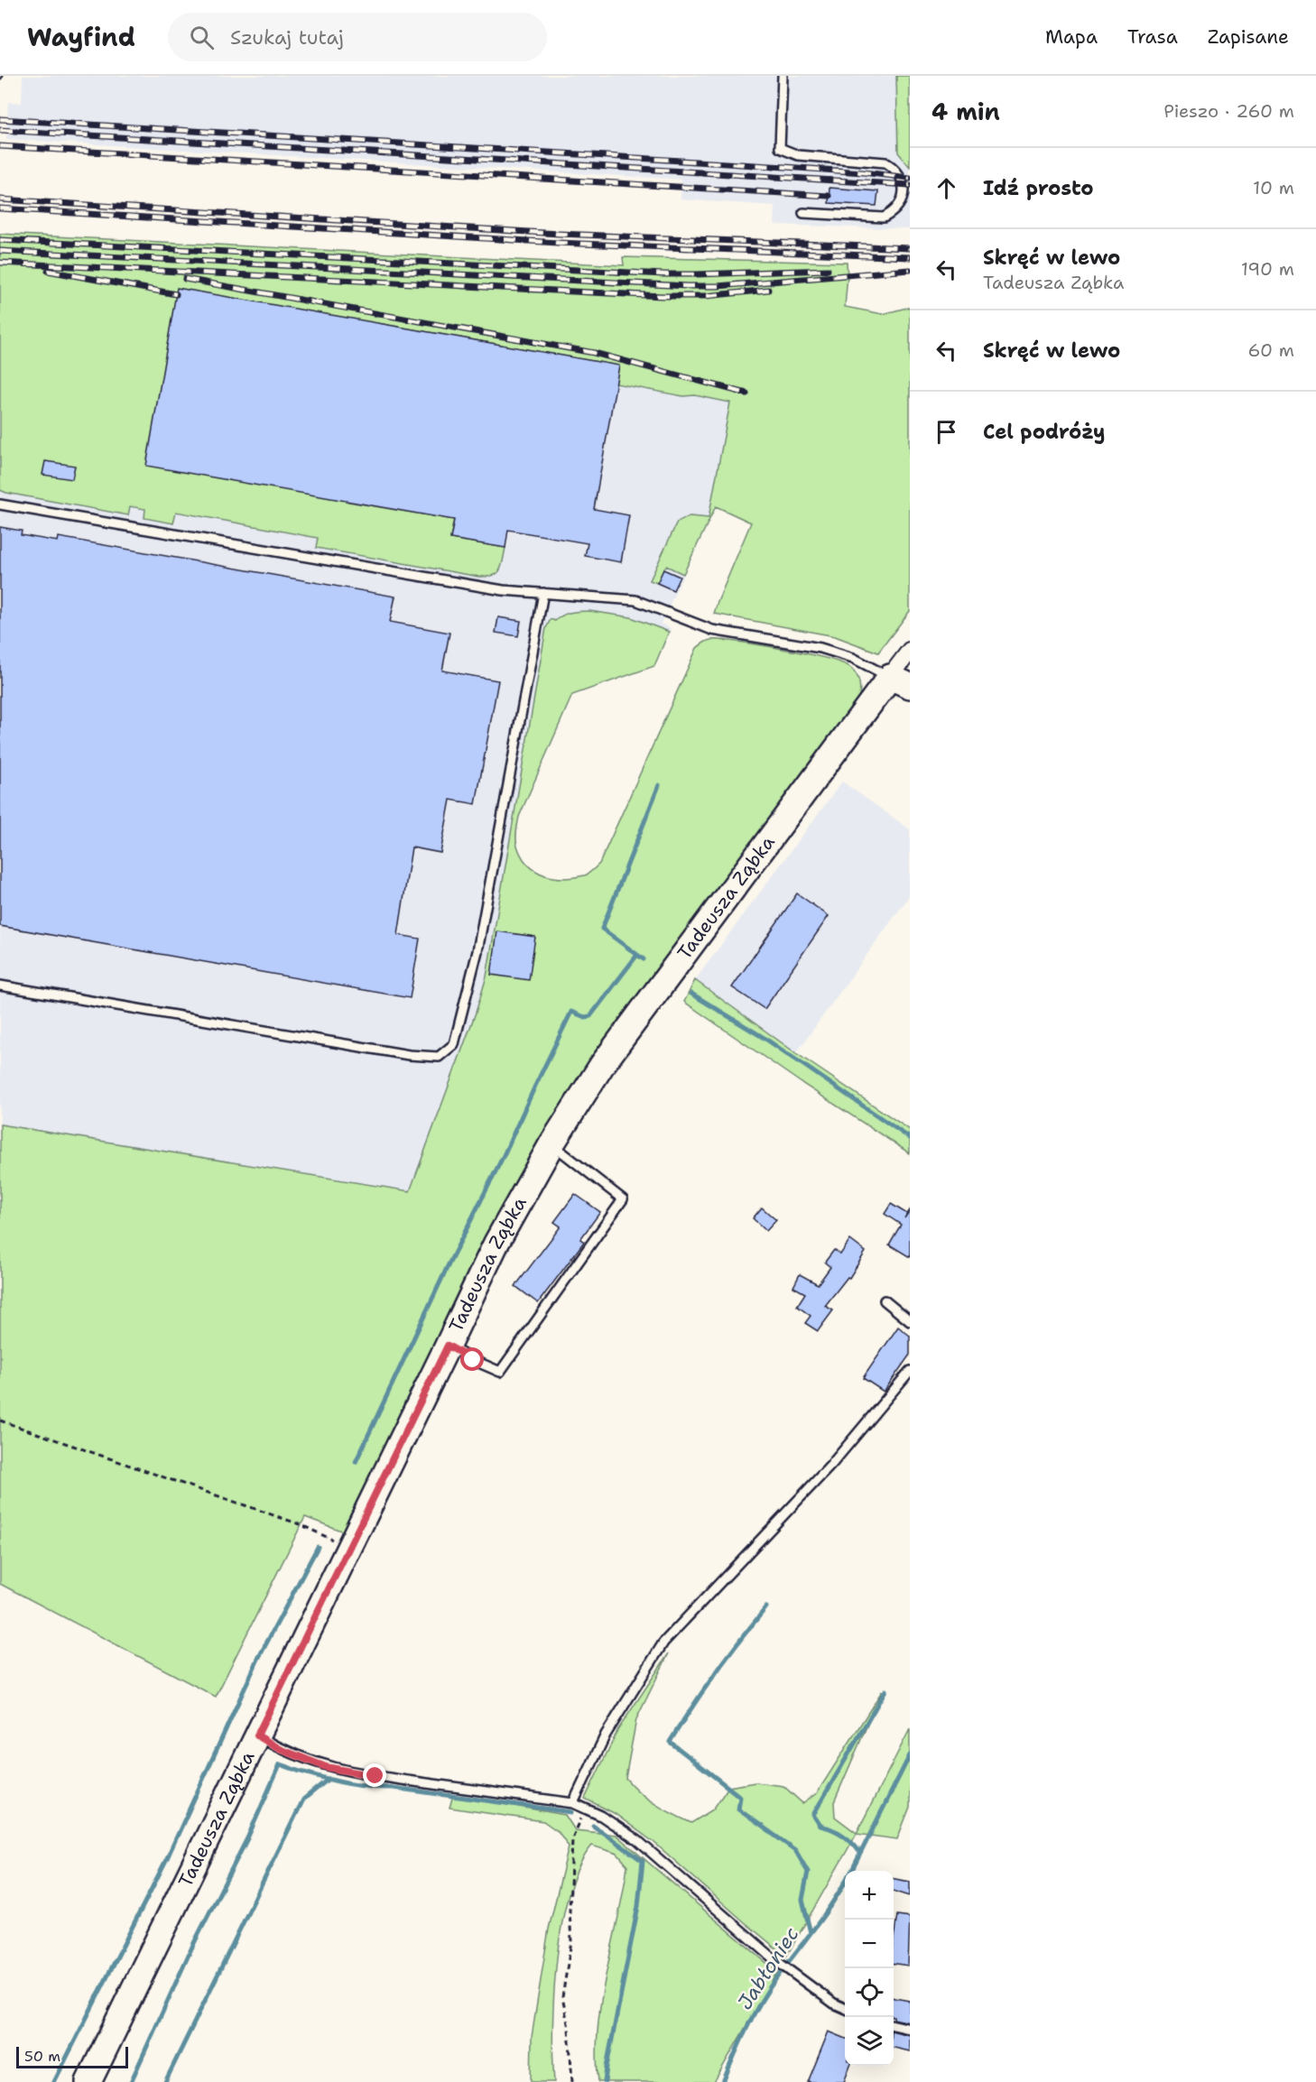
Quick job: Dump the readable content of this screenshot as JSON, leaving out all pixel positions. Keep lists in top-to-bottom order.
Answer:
{
  "streets": {
    "street": ["Tadeusza Ząbka"]
  },
  "water": ["Jabłoniec"],
  "scale_bar": "50 m",
  "page": {
    "header": "Wayfind",
    "search": "Szukaj tutaj",
    "nav": ["Mapa", "Trasa", "Zapisane"],
    "heading": ["4 min", "Pieszo · 260 m"],
    "list": [
      ["Idź prosto", "10 m"],
      ["Skręć w lewo", "Tadeusza Ząbka", "190 m"],
      ["Skręć w lewo", "60 m"],
      "Cel podróży"
    ],
    "map_buttons": ["+", "−"],
    "scale": "50 m"
  }
}
